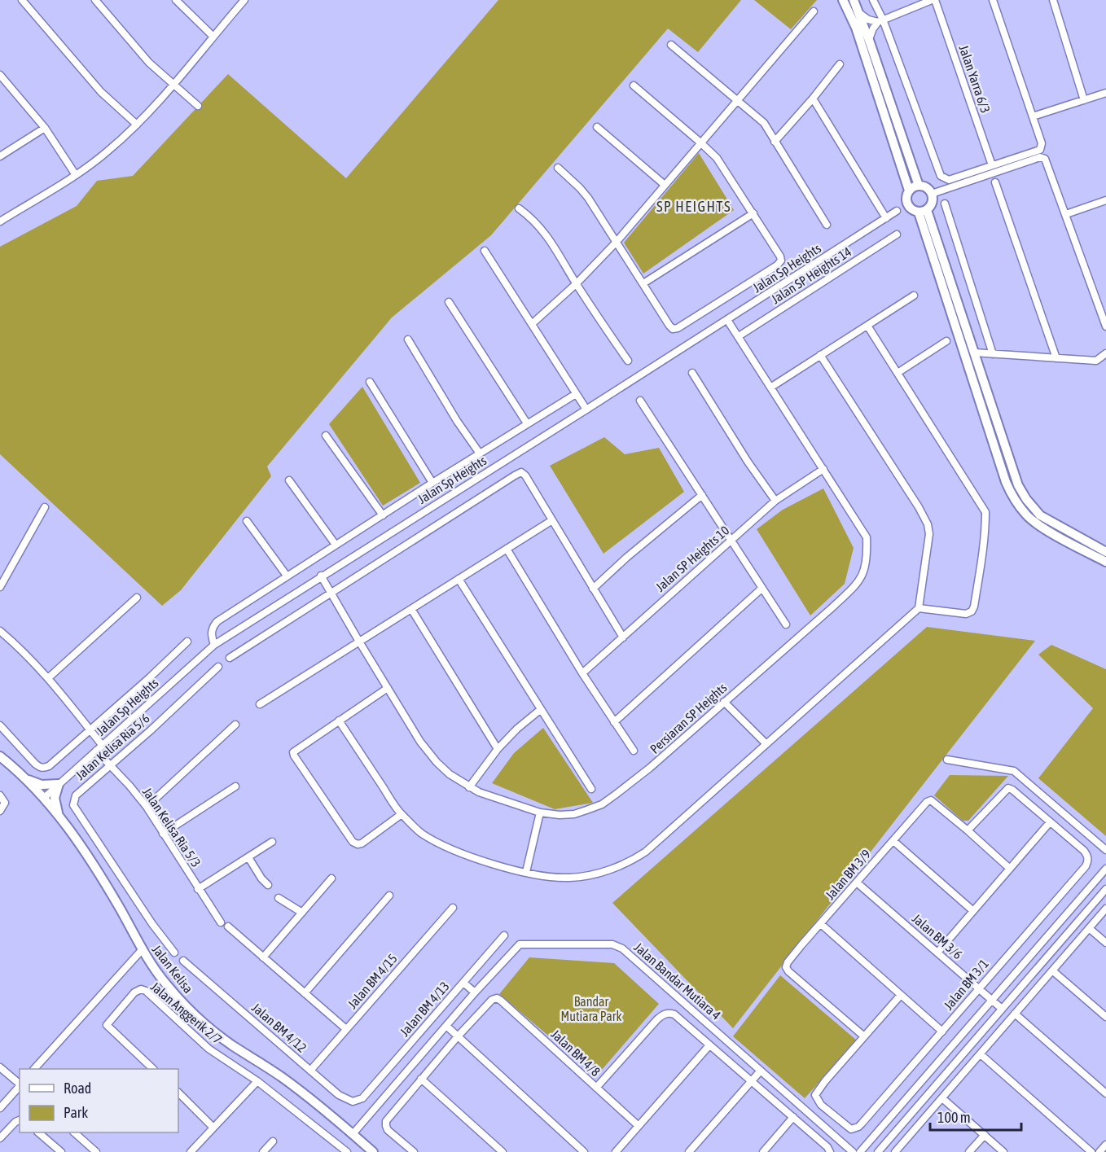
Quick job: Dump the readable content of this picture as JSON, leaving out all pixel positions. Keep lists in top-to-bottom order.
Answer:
{
  "streets": {
    "street": [
      "Jalan Yarra 6/3",
      "Jalan Sp Heights",
      "Jalan SP Heights 14",
      "Jalan SP Heights 10",
      "Persiaran SP Heights",
      "Jalan Kelisa Ria 5/6",
      "Jalan Kelisa Ria 5/3",
      "Jalan BM 3/9",
      "Jalan BM 3/6",
      "Jalan Kelisa",
      "Jalan BM 4/15",
      "Jalan Bandar Mutiara 4",
      "Jalan BM 3/1",
      "Jalan BM 4/13",
      "Jalan Anggerik 2/7",
      "Jalan BM 4/12",
      "Jalan BM 4/8"
    ]
  },
  "crossings": [
    ["Jalan Sp Heights", "Persiaran SP Heights"],
    ["Jalan Sp Heights", "Jalan Kelisa Ria 5/3"],
    ["Jalan Sp Heights", "Jalan Kelisa"],
    ["Jalan SP Heights 14", "Persiaran SP Heights"],
    ["Jalan SP Heights 10", "Persiaran SP Heights"],
    ["Jalan Kelisa Ria 5/6", "Jalan Kelisa Ria 5/3"],
    ["Jalan BM 3/9", "Jalan BM 3/6"],
    ["Jalan BM 3/9", "Jalan BM 3/1"],
    ["Jalan BM 3/6", "Jalan BM 3/1"],
    ["Jalan Kelisa", "Jalan Bandar Mutiara 4"],
    ["Jalan BM 4/15", "Jalan BM 4/12"],
    ["Jalan BM 4/13", "Jalan BM 4/12"]
  ],
  "districts": ["SP HEIGHTS"],
  "parks": ["Bandar Mutiara Park"],
  "legend": ["Road", "Park"],
  "scale_bar": "100 m"
}
